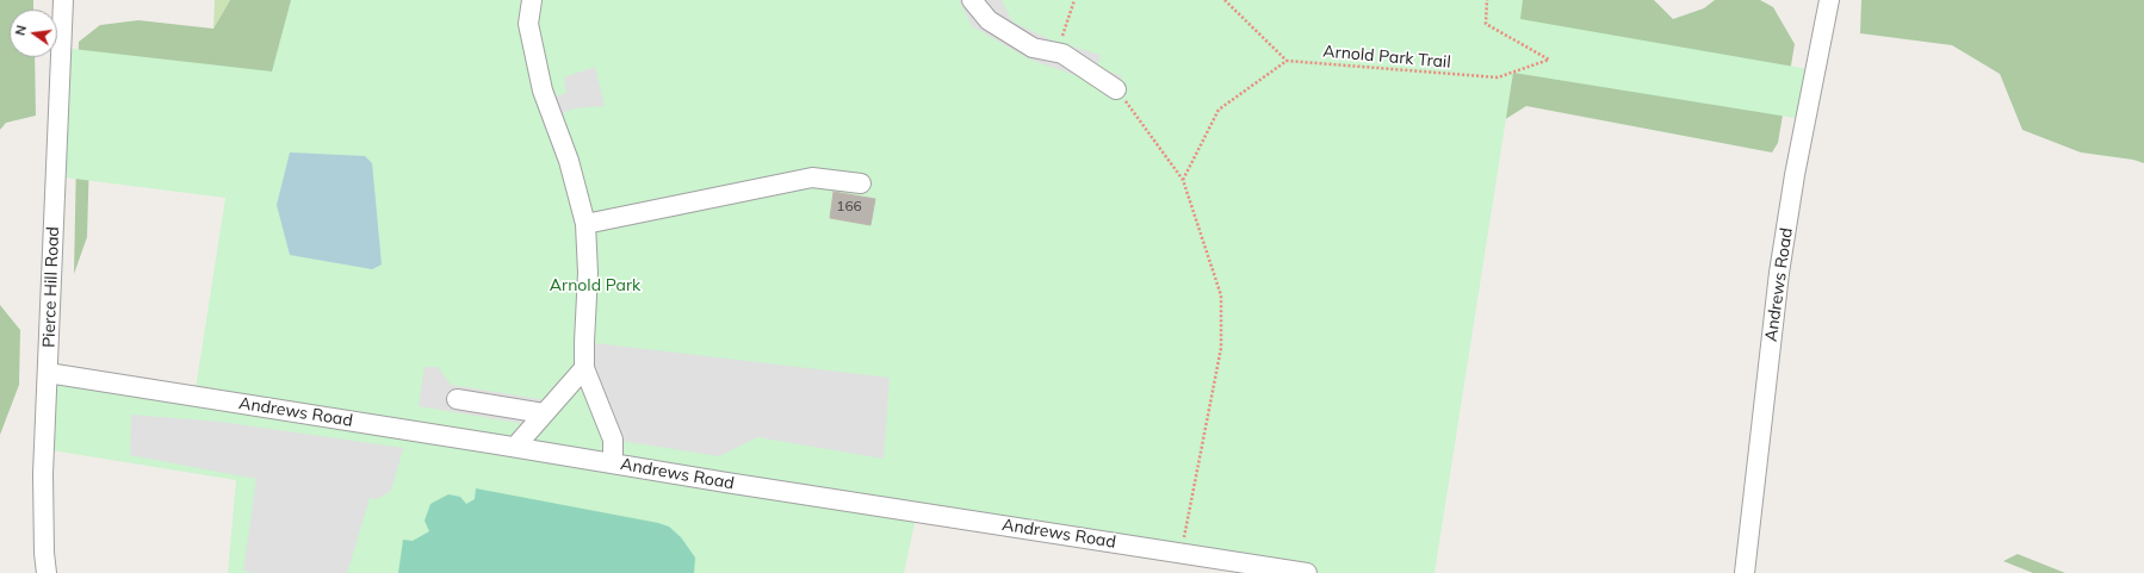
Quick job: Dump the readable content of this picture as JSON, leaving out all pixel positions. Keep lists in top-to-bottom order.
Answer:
{
  "streets": {
    "street": ["Andrews Road", "Pierce Hill Road"],
    "path": ["Arnold Park Trail"]
  },
  "crossings": [
    ["Andrews Road", "Pierce Hill Road"]
  ],
  "parks": ["Arnold Park"],
  "house_numbers": ["166"],
  "north": "left"
}
